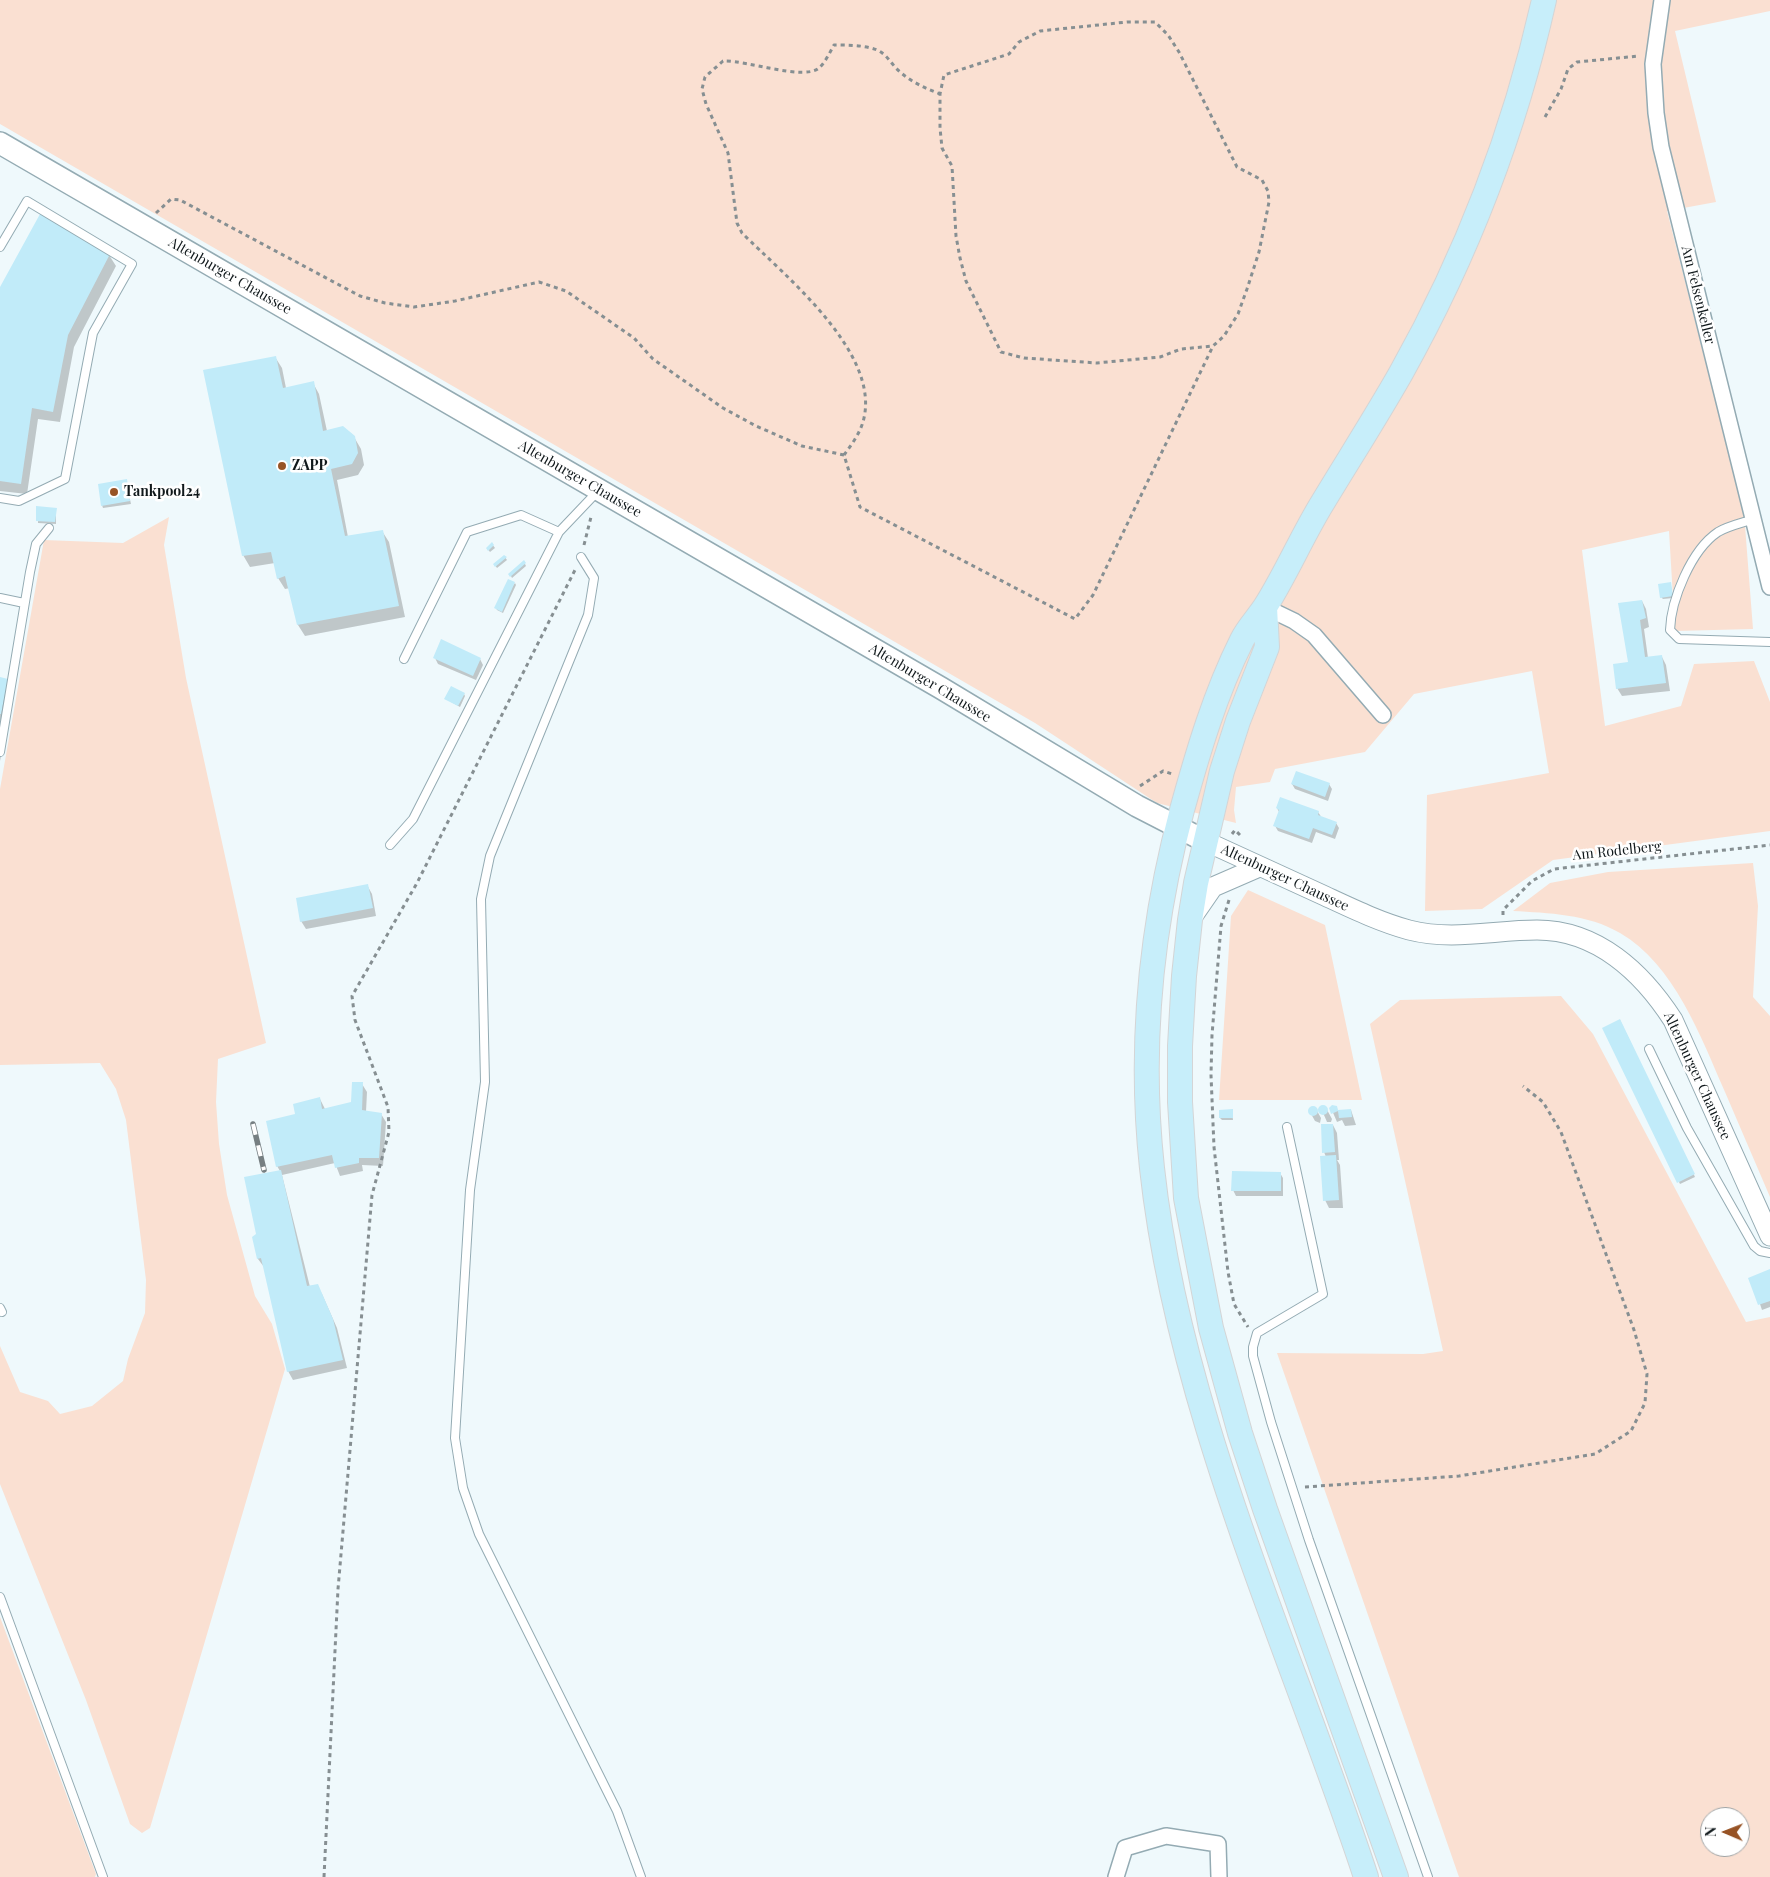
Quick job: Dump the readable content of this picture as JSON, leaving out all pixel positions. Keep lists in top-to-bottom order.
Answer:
{
  "streets": {
    "main road": ["Altenburger Chaussee"],
    "street": ["Am Felsenkeller"],
    "path": ["Am Rodelberg"]
  },
  "crossings": [
    ["Altenburger Chaussee", "Am Rodelberg"]
  ],
  "places": ["ZAPP", "Tankpool24"],
  "north": "left"
}
